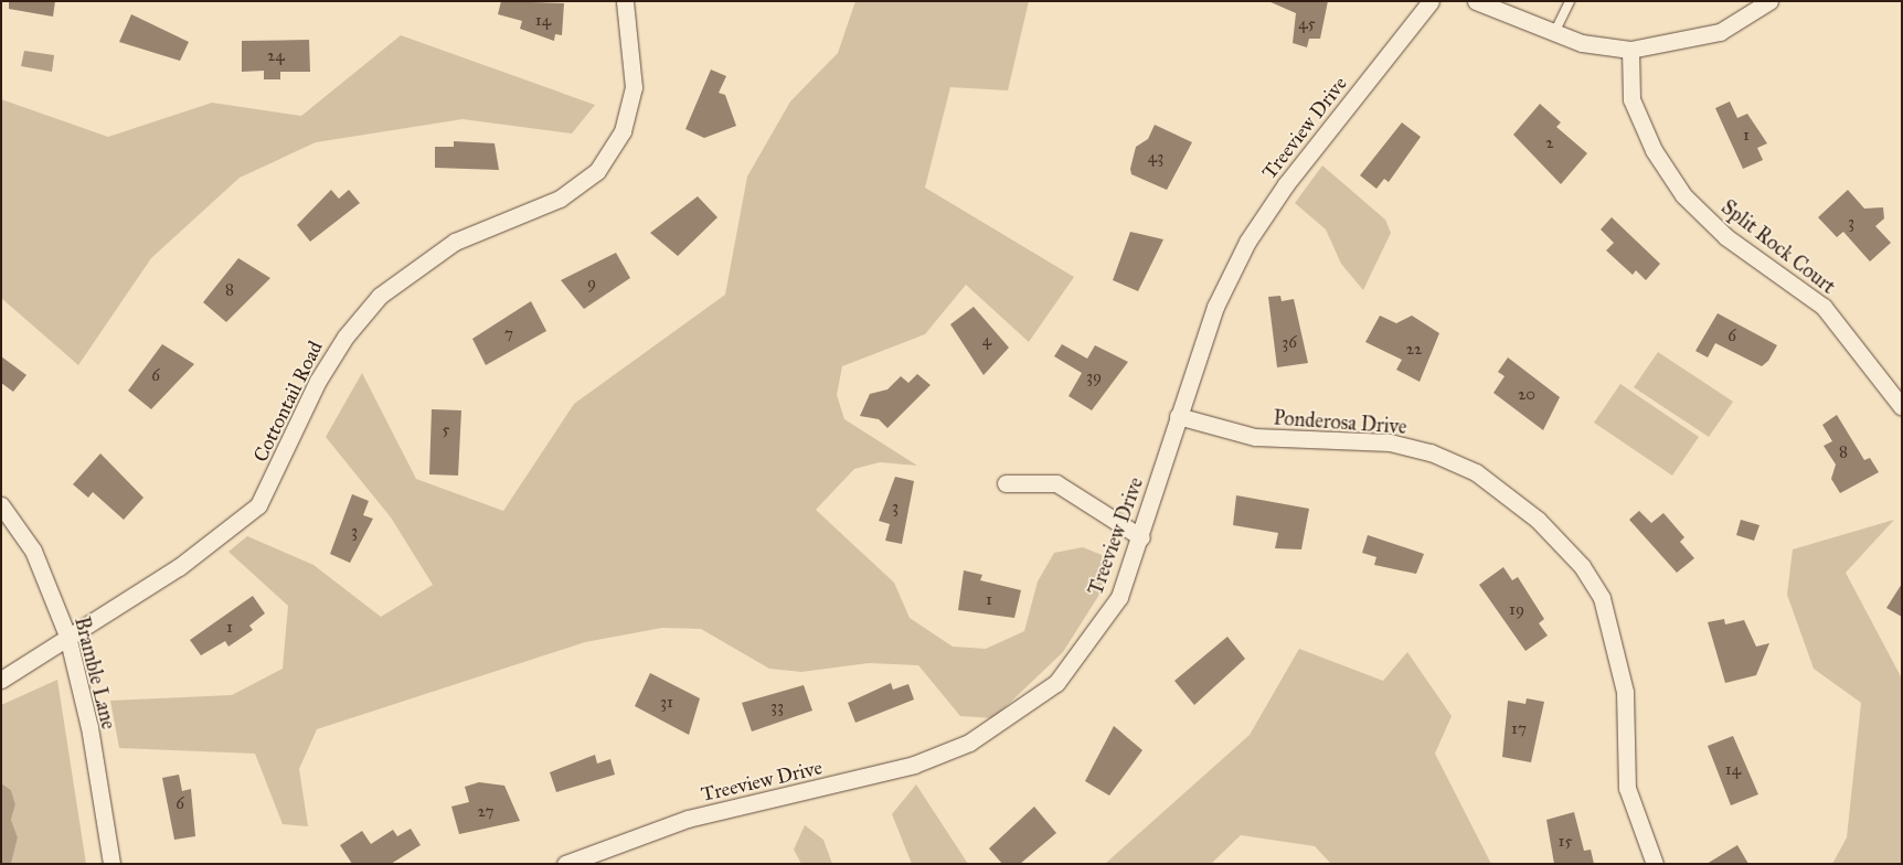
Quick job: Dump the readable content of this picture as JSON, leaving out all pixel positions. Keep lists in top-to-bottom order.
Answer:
{
  "streets": {
    "street": [
      "Treeview Drive",
      "Split Rock Court",
      "Cottontail Road",
      "Ponderosa Drive",
      "Bramble Lane"
    ]
  },
  "crossings": [
    ["Treeview Drive", "Ponderosa Drive"],
    ["Cottontail Road", "Bramble Lane"]
  ],
  "house_numbers": [
    "14",
    "45",
    "24",
    "1",
    "2",
    "43",
    "3",
    "9",
    "8",
    "7",
    "6",
    "4",
    "36",
    "22",
    "6",
    "39",
    "20",
    "5",
    "8",
    "3",
    "3",
    "1",
    "19",
    "1",
    "31",
    "33",
    "17",
    "14",
    "6",
    "27",
    "15"
  ]
}
